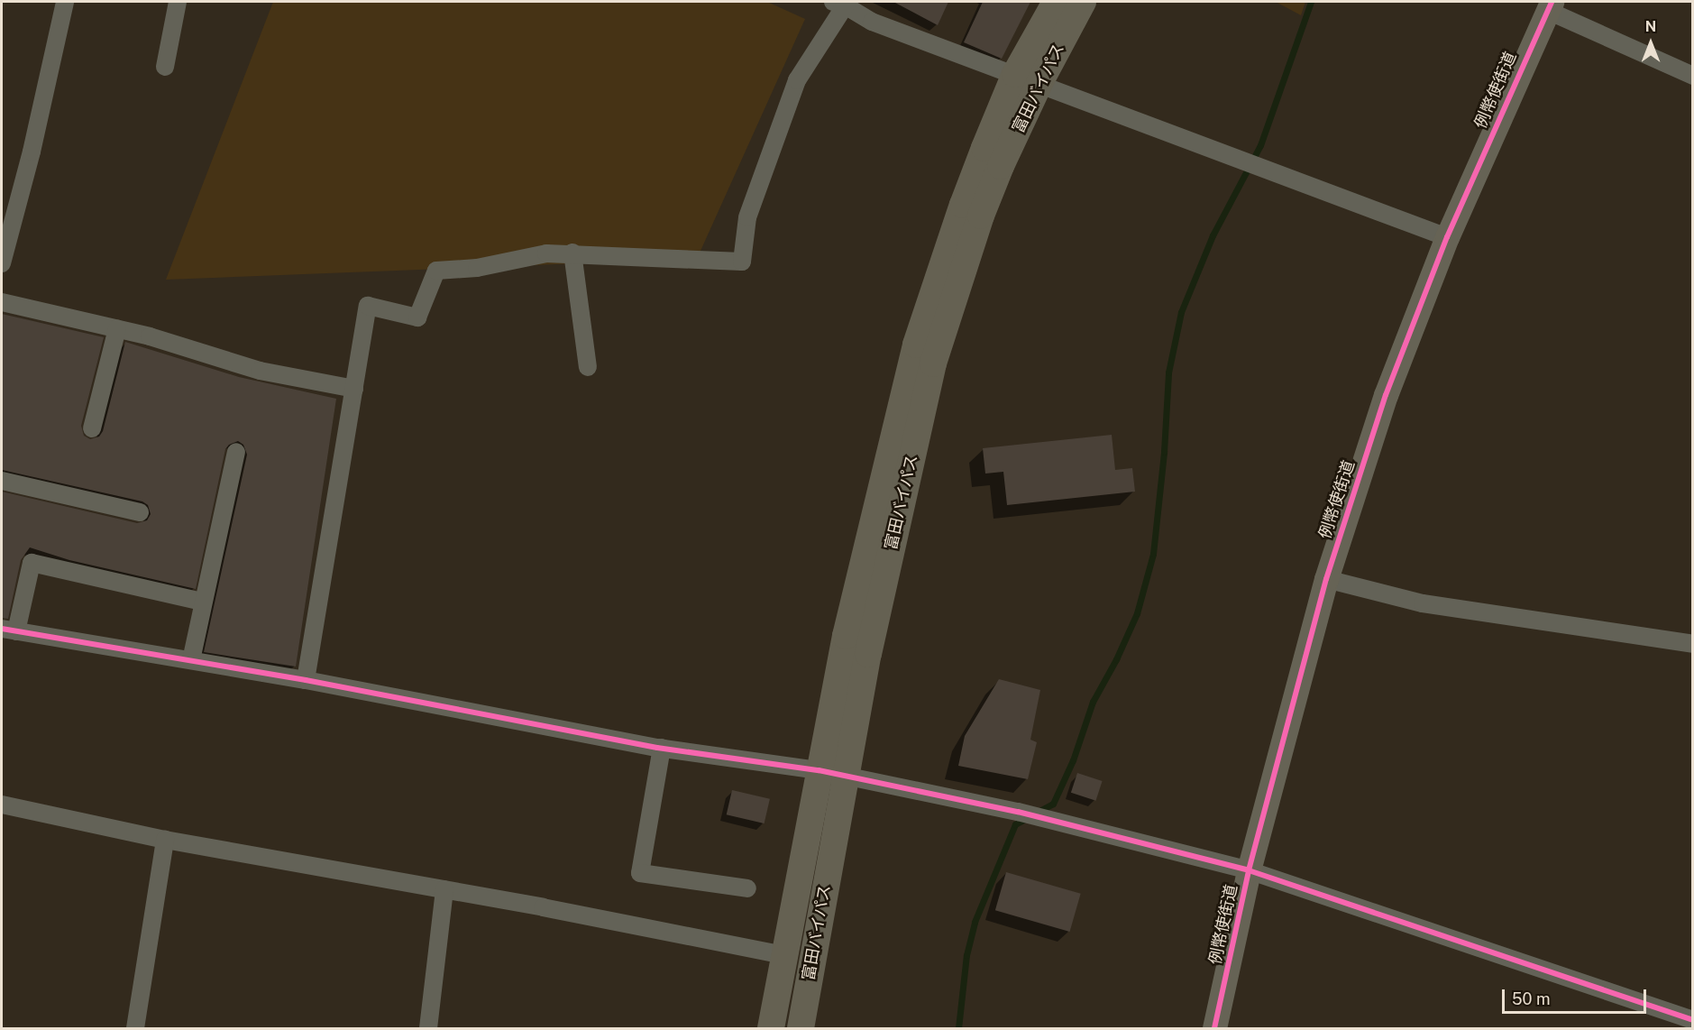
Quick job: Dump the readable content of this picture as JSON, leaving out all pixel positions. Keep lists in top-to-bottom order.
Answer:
{
  "streets": {
    "main road": ["富田バイパス"],
    "street": ["例幣使街道"]
  },
  "scale_bar": "50 m",
  "north": "top"
}
